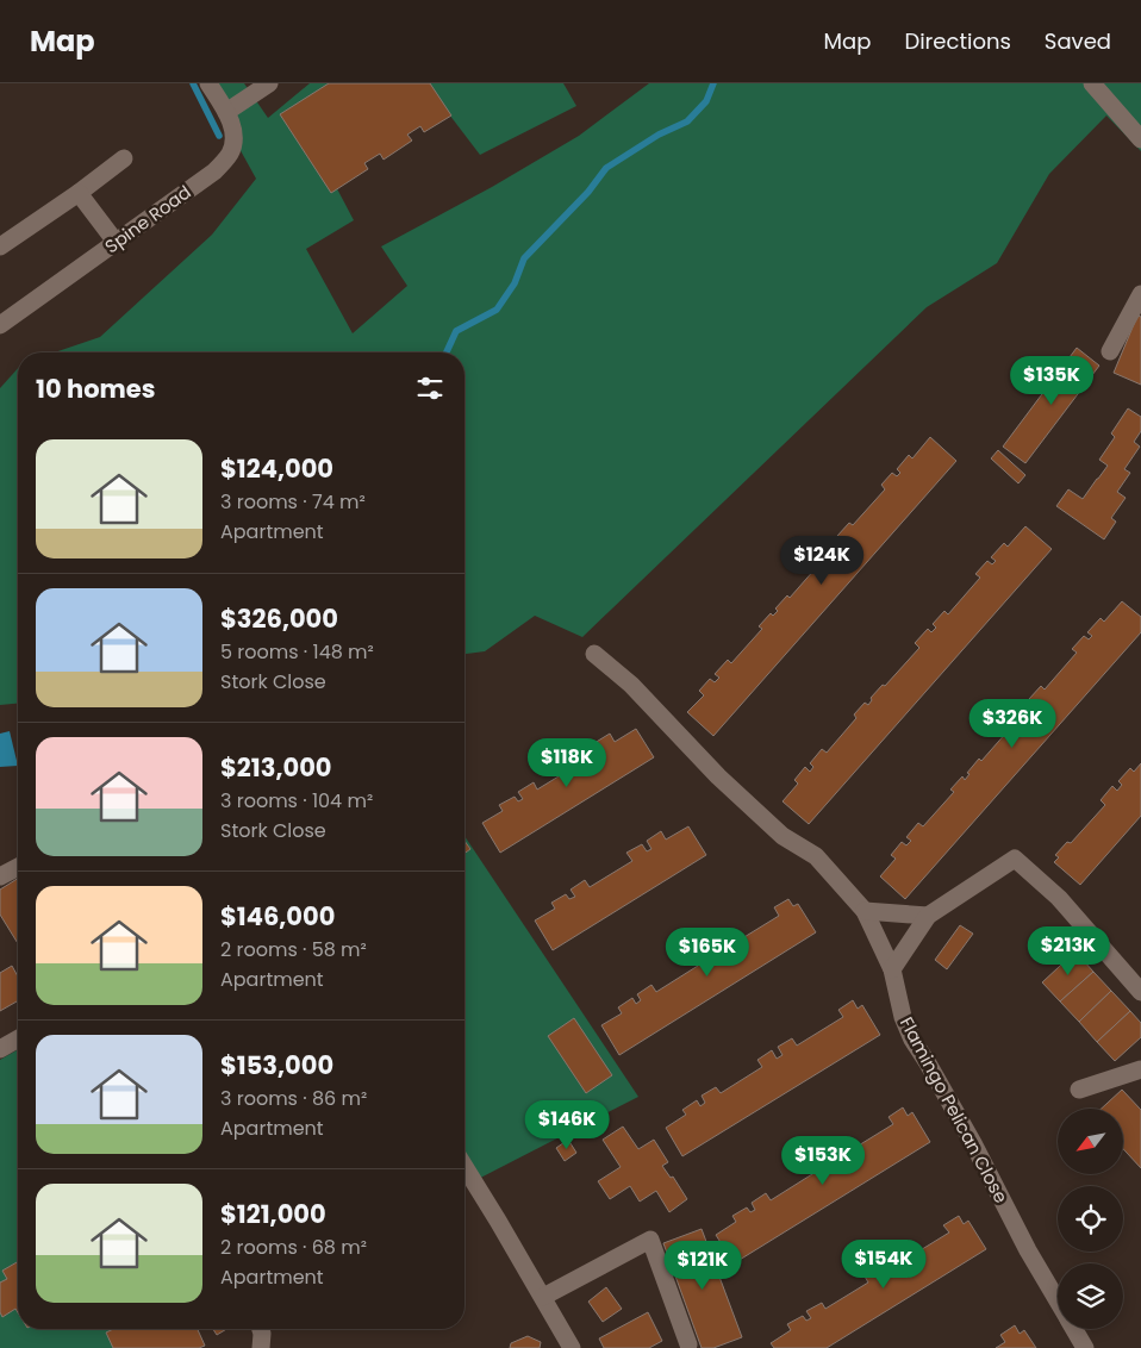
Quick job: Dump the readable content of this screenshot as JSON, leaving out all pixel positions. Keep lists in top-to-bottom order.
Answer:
{
  "streets": {
    "street": ["Spine Road", "Flamingo Pelican Close"]
  },
  "north": "bottom left",
  "page": {
    "header": "Map",
    "nav": ["Map", "Directions", "Saved"],
    "heading": "10 homes",
    "price": [
      "$135K",
      "$124K",
      "$326K",
      "$118K",
      "$213K",
      "$165K",
      "$146K",
      "$153K",
      "$154K",
      "$121K"
    ],
    "list": [
      {
        "name": "$124,000",
        "note": "3 rooms · 74 m² · Apartment"
      },
      {
        "name": "$326,000",
        "note": "5 rooms · 148 m² · Stork Close"
      },
      {
        "name": "$213,000",
        "note": "3 rooms · 104 m² · Stork Close"
      },
      {
        "name": "$146,000",
        "note": "2 rooms · 58 m² · Apartment"
      },
      {
        "name": "$153,000",
        "note": "3 rooms · 86 m² · Apartment"
      },
      {
        "name": "$121,000",
        "note": "2 rooms · 68 m² · Apartment"
      }
    ]
  }
}
